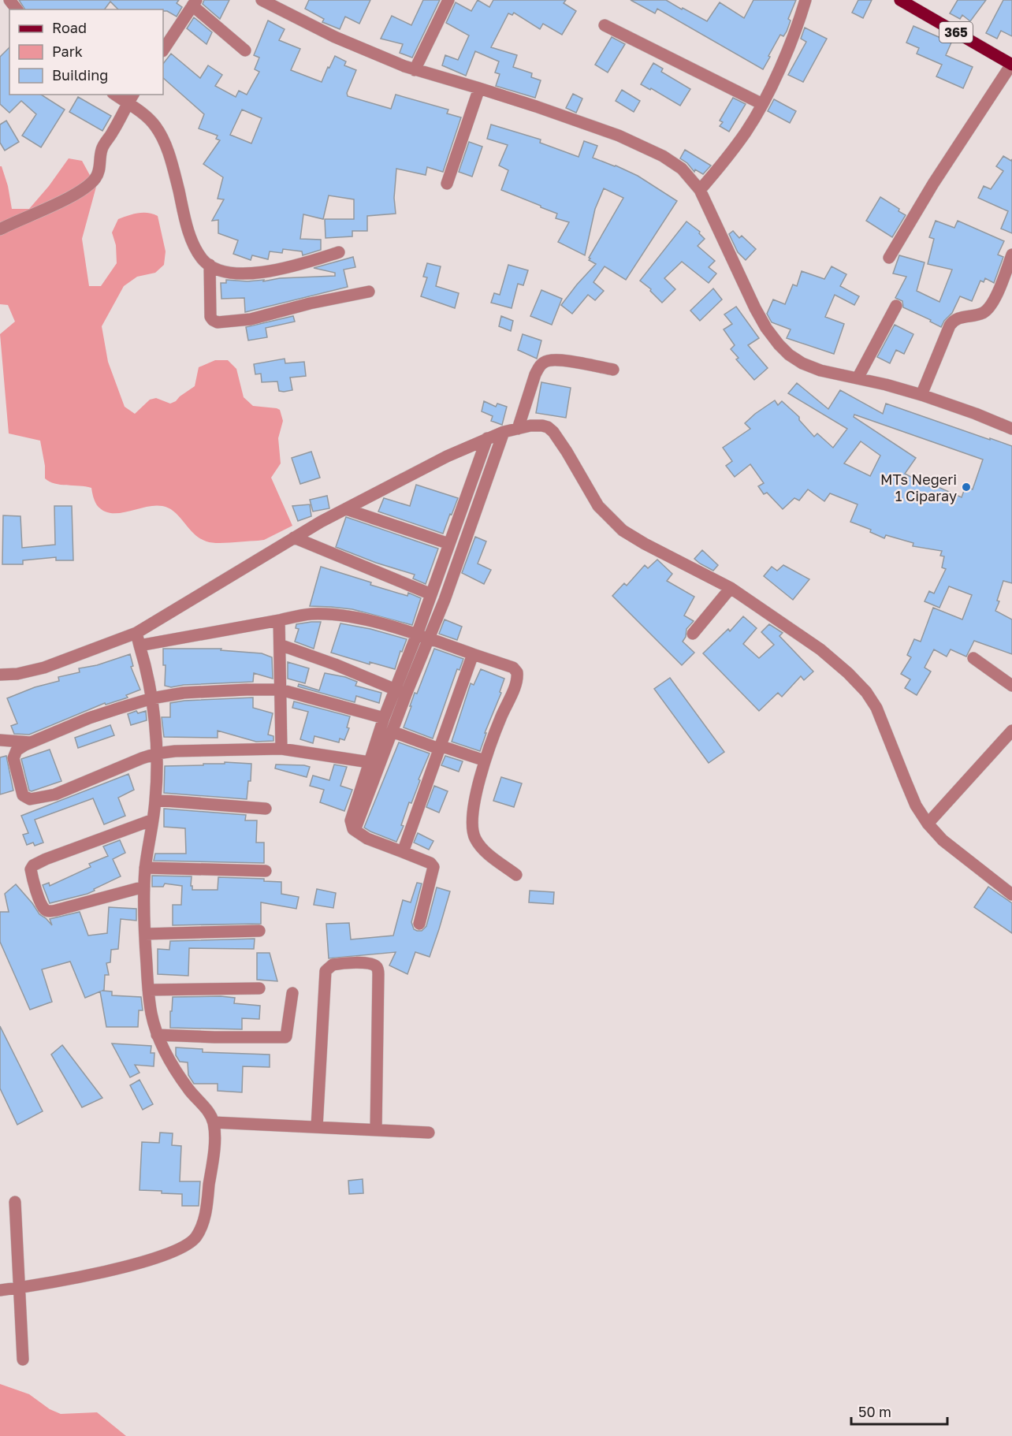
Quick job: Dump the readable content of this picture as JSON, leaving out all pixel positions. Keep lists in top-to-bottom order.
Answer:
{
  "streets": {
    "main road": ["365"]
  },
  "places": ["MTs Negeri 1 Ciparay"],
  "legend": ["Road", "Park", "Building"],
  "scale_bar": "50 m"
}
